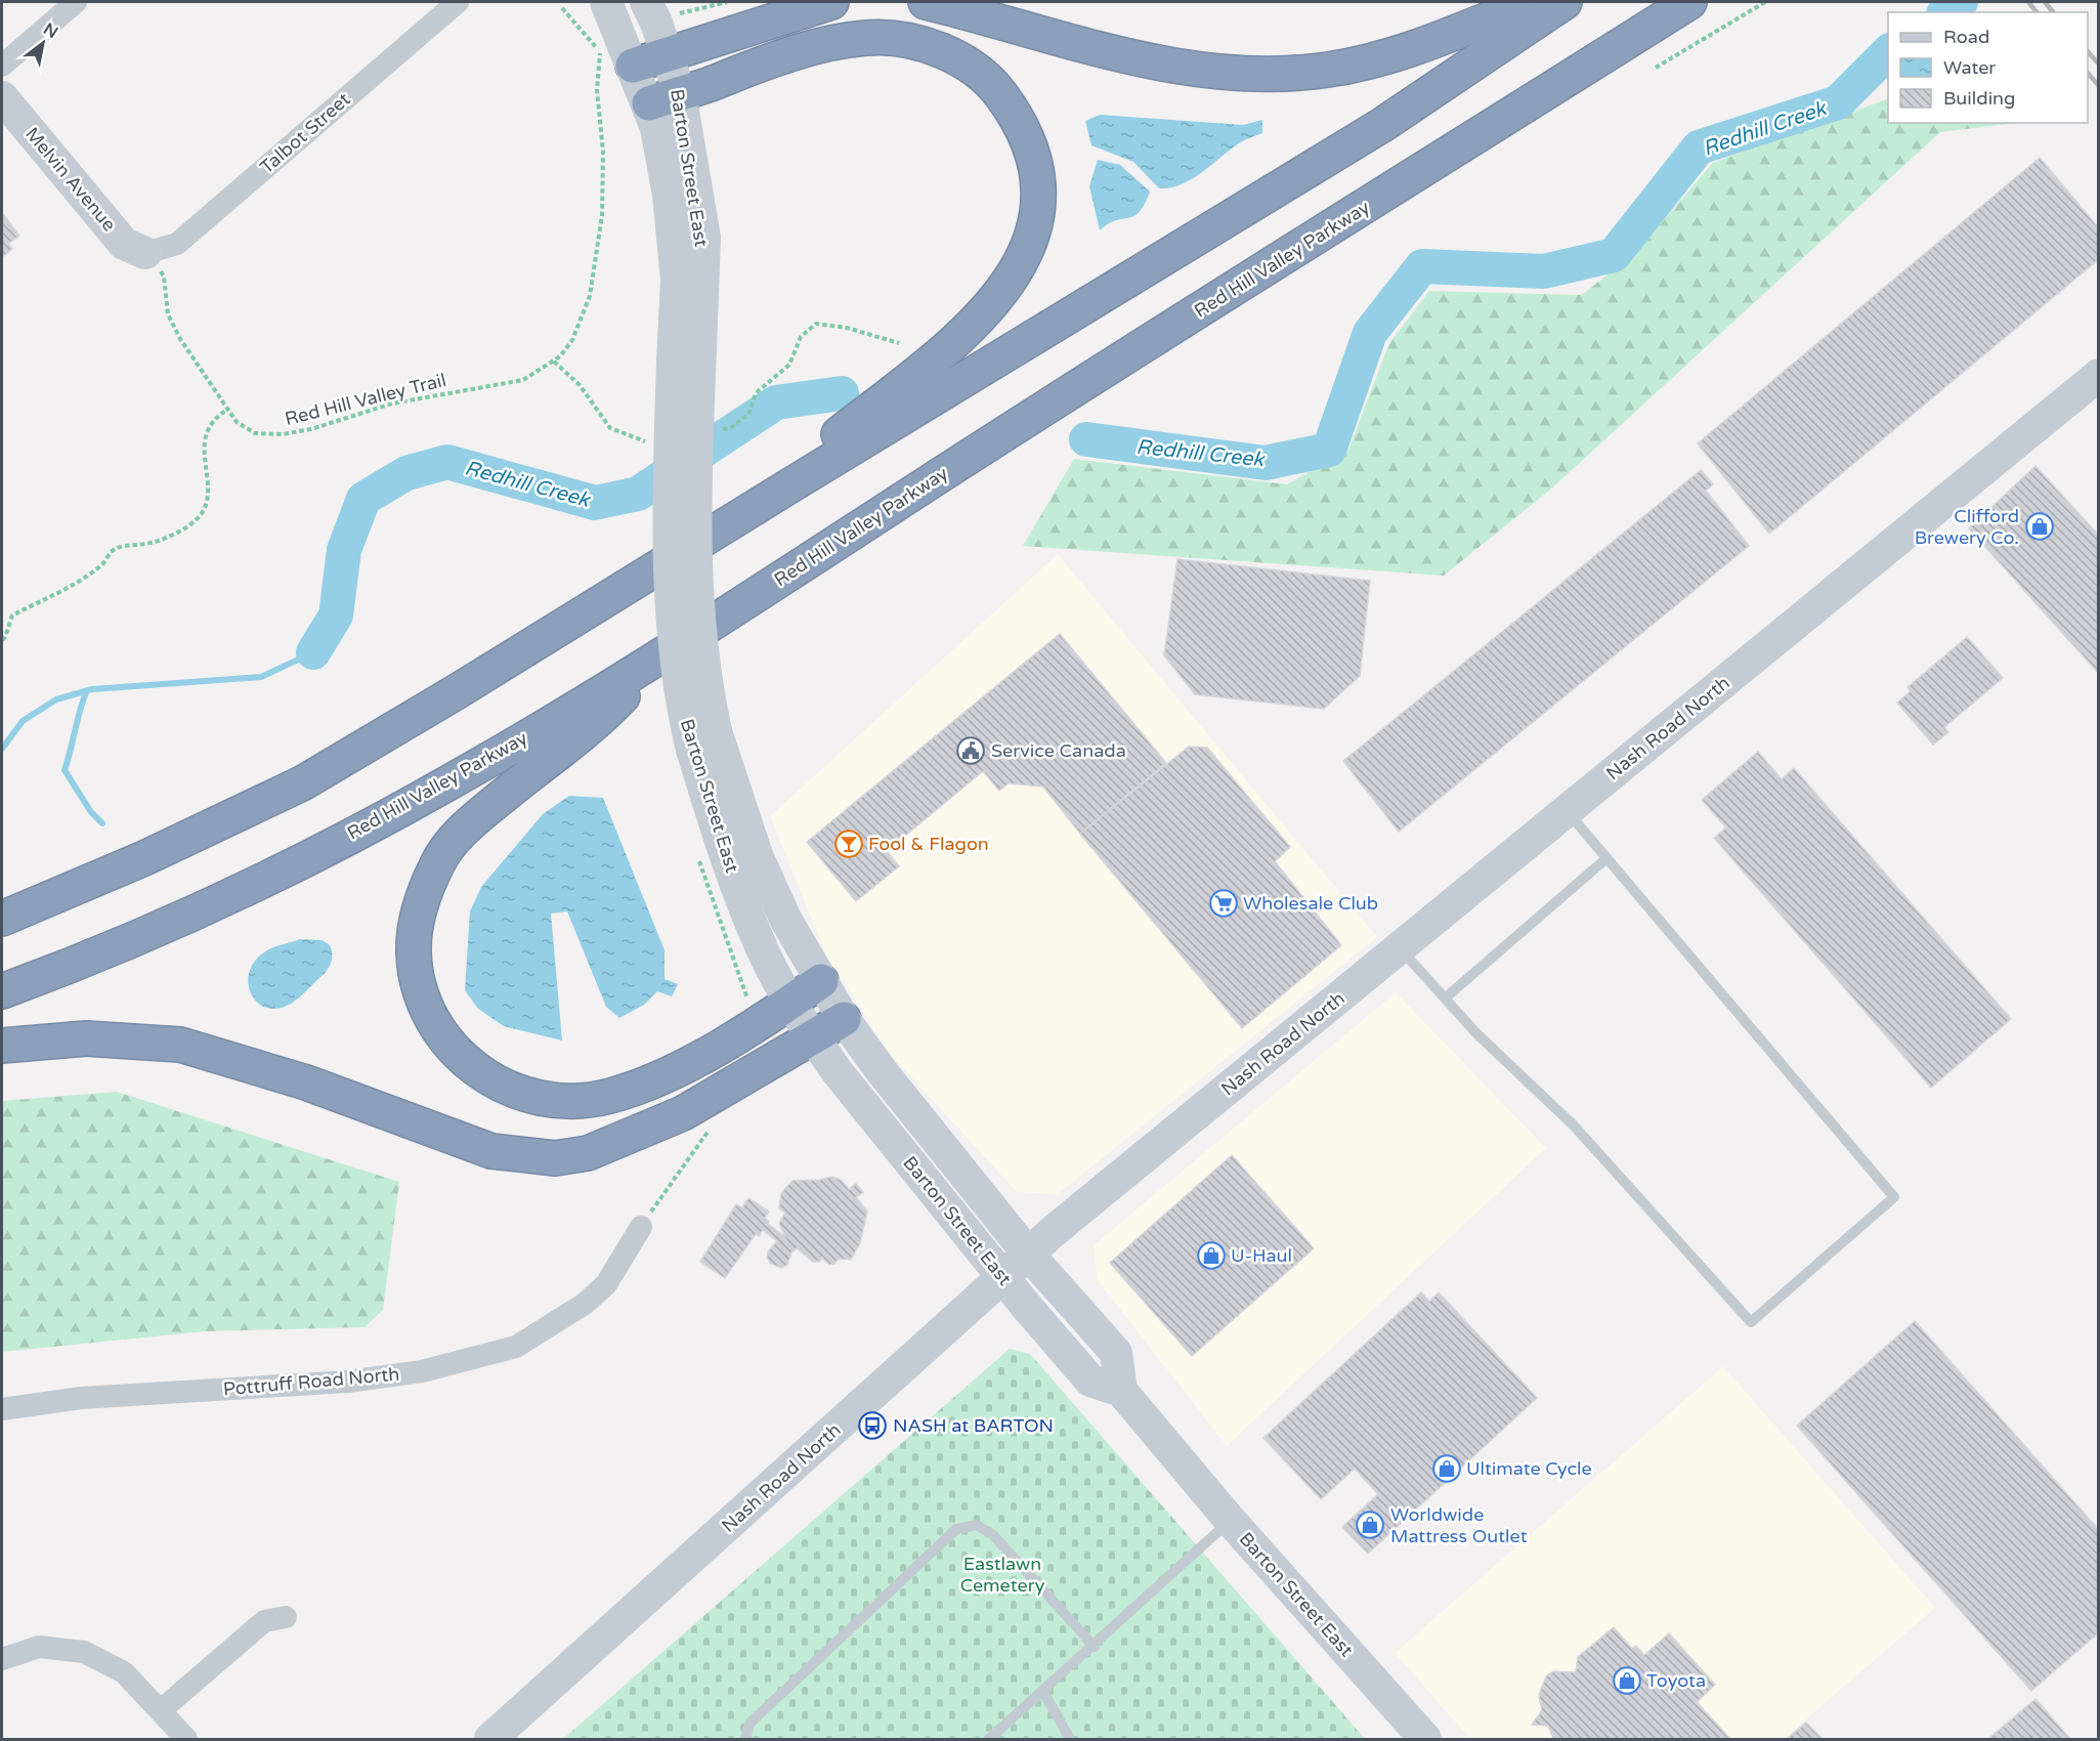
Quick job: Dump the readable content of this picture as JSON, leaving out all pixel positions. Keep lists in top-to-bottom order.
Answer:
{
  "streets": {
    "highway": ["Red Hill Valley Parkway"],
    "main road": ["Barton Street East", "Melvin Avenue", "Nash Road North"],
    "street": ["Talbot Street", "Pottruff Road North"],
    "path": ["Red Hill Valley Trail"]
  },
  "crossings": [
    ["Talbot Street", "Melvin Avenue"],
    ["Talbot Street", "Red Hill Valley Trail"],
    ["Barton Street East", "Nash Road North"],
    ["Melvin Avenue", "Red Hill Valley Trail"]
  ],
  "water": ["Redhill Creek"],
  "parks": ["Eastlawn Cemetery"],
  "places": {
    "shop": [
      "Clifford Brewery Co.",
      "U-Haul",
      "Ultimate Cycle",
      "Worldwide Mattress Outlet",
      "Toyota"
    ],
    "public building": ["Service Canada"],
    "bar": ["Fool & Flagon"],
    "supermarket": ["Wholesale Club"],
    "bus stop": ["NASH at BARTON"]
  },
  "legend": ["Road", "Water", "Building"],
  "north": "top right"
}
